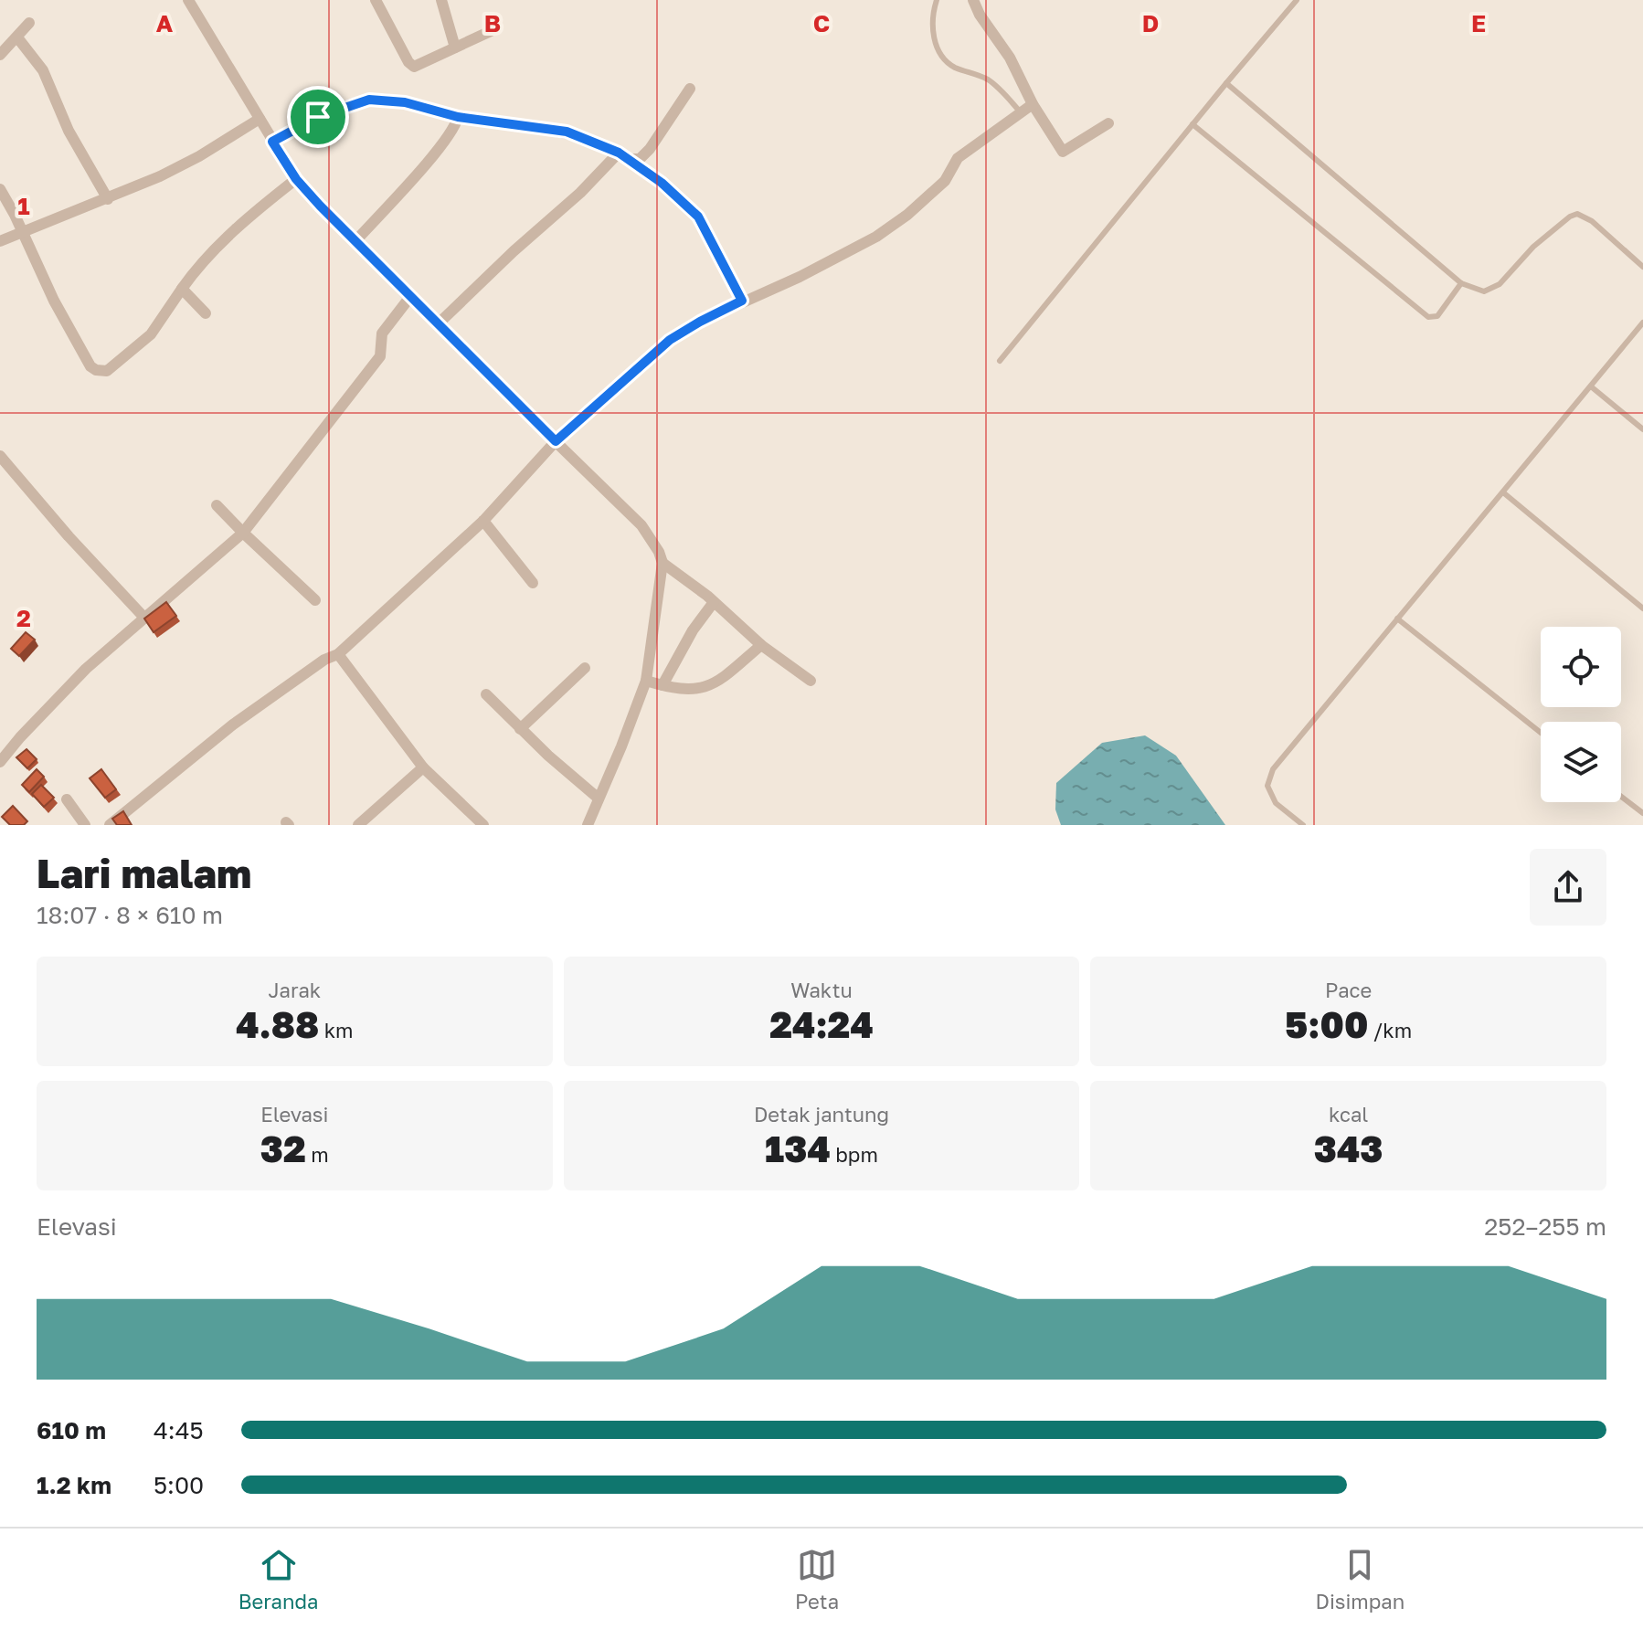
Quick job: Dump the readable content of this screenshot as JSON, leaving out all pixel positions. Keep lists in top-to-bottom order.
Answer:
{
  "page": {
    "heading": ["Lari malam", "18:07 · 8 × 610 m"],
    "stats": [
      ["Jarak", "4.88 km"],
      ["Waktu", "24:24"],
      ["Pace", "5:00 /km"],
      ["Elevasi", "32 m"],
      ["Detak jantung", "134 bpm"],
      ["kcal", "343"]
    ],
    "chart": ["Elevasi", "252–255 m"],
    "list": [
      {
        "name": "610 m",
        "note": "4:45"
      },
      {
        "name": "1.2 km",
        "note": "5:00"
      }
    ],
    "tabs": ["Beranda", "Peta", "Disimpan"]
  },
  "grid": {
    "columns": [
      "A",
      "B",
      "C",
      "D",
      "E"
    ],
    "rows": ["1", "2"]
  }
}
